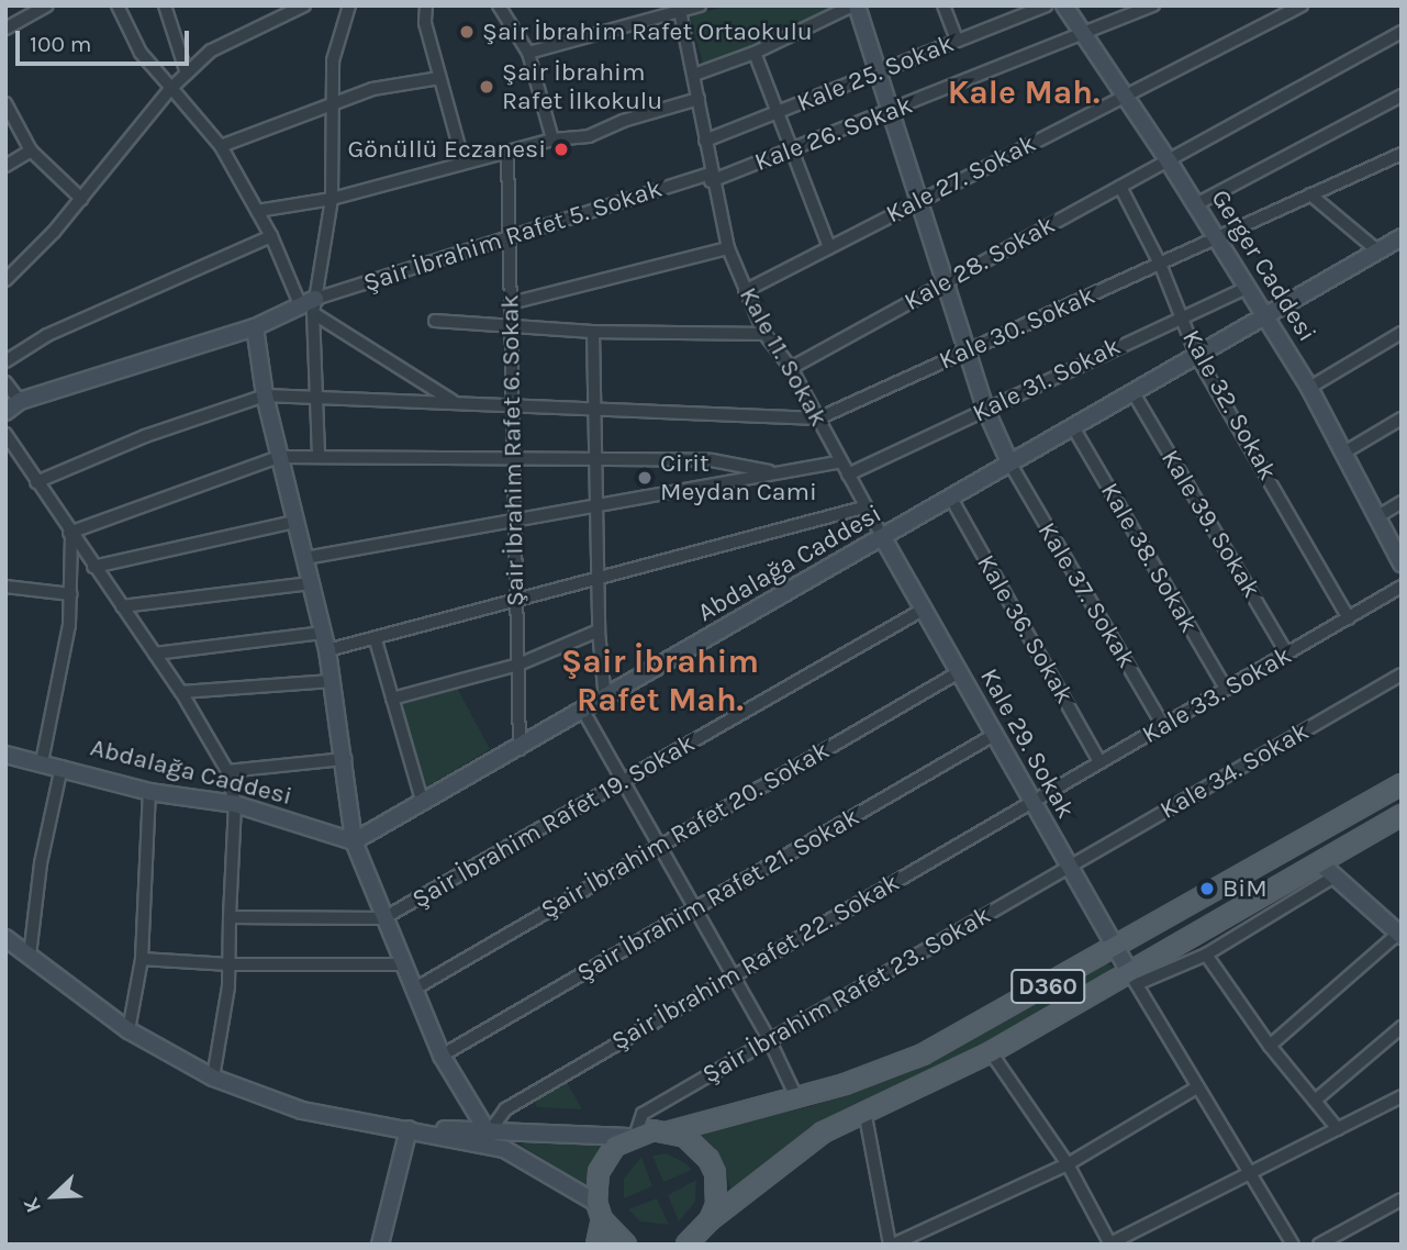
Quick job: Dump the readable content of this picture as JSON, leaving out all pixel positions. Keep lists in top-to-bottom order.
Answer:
{
  "streets": {
    "main road": ["D360"],
    "street": [
      "Kale 25. Sokak",
      "Kale 26. Sokak",
      "Kale 27. Sokak",
      "Şair İbrahim Rafet 5. Sokak",
      "Kale 28. Sokak",
      "Gerger Caddesi",
      "Kale 30. Sokak",
      "Kale 11. Sokak",
      "Kale 31. Sokak",
      "Kale 32. Sokak",
      "Şair İbrahim Rafet 6. Sokak",
      "Kale 39. Sokak",
      "Kale 38. Sokak",
      "Abdalağa Caddesi",
      "Kale 37. Sokak",
      "Kale 36. Sokak",
      "Kale 33. Sokak",
      "Kale 29. Sokak",
      "Kale 34. Sokak",
      "Şair İbrahim Rafet 19. Sokak",
      "Şair İbrahim Rafet 20. Sokak",
      "Şair İbrahim Rafet 21. Sokak",
      "Şair İbrahim Rafet 22. Sokak",
      "Şair İbrahim Rafet 23. Sokak"
    ]
  },
  "crossings": [
    ["Kale 25. Sokak", "Kale 11. Sokak"],
    ["Kale 26. Sokak", "Şair İbrahim Rafet 5. Sokak"],
    ["Kale 26. Sokak", "Gerger Caddesi"],
    ["Kale 26. Sokak", "Kale 11. Sokak"],
    ["Kale 27. Sokak", "Gerger Caddesi"],
    ["Kale 27. Sokak", "Kale 11. Sokak"],
    ["Şair İbrahim Rafet 5. Sokak", "Kale 11. Sokak"],
    ["Şair İbrahim Rafet 5. Sokak", "Şair İbrahim Rafet 6. Sokak"],
    ["Kale 28. Sokak", "Gerger Caddesi"],
    ["Kale 28. Sokak", "Kale 11. Sokak"],
    ["Kale 28. Sokak", "Kale 32. Sokak"],
    ["Gerger Caddesi", "Kale 30. Sokak"],
    ["Gerger Caddesi", "Kale 31. Sokak"],
    ["Gerger Caddesi", "Abdalağa Caddesi"],
    ["Kale 30. Sokak", "Kale 11. Sokak"],
    ["Kale 30. Sokak", "Kale 32. Sokak"],
    ["Kale 11. Sokak", "Kale 31. Sokak"],
    ["Kale 11. Sokak", "Abdalağa Caddesi"],
    ["Kale 11. Sokak", "Kale 29. Sokak"],
    ["Kale 31. Sokak", "Kale 32. Sokak"],
    ["Kale 32. Sokak", "Abdalağa Caddesi"],
    ["Kale 32. Sokak", "Kale 33. Sokak"],
    ["Şair İbrahim Rafet 6. Sokak", "Abdalağa Caddesi"],
    ["Kale 39. Sokak", "Abdalağa Caddesi"],
    ["Kale 39. Sokak", "Kale 33. Sokak"],
    ["Kale 38. Sokak", "Abdalağa Caddesi"],
    ["Kale 38. Sokak", "Kale 33. Sokak"],
    ["Abdalağa Caddesi", "Kale 37. Sokak"],
    ["Abdalağa Caddesi", "Kale 36. Sokak"],
    ["Abdalağa Caddesi", "Kale 29. Sokak"],
    ["Kale 37. Sokak", "Kale 33. Sokak"],
    ["Kale 36. Sokak", "Kale 33. Sokak"],
    ["Kale 33. Sokak", "Kale 29. Sokak"],
    ["Kale 33. Sokak", "Şair İbrahim Rafet 22. Sokak"],
    ["Kale 29. Sokak", "Kale 34. Sokak"],
    ["Kale 29. Sokak", "Şair İbrahim Rafet 19. Sokak"],
    ["Kale 29. Sokak", "Şair İbrahim Rafet 20. Sokak"],
    ["Kale 29. Sokak", "Şair İbrahim Rafet 21. Sokak"],
    ["Kale 29. Sokak", "Şair İbrahim Rafet 22. Sokak"],
    ["Kale 29. Sokak", "D360"],
    ["Kale 29. Sokak", "Şair İbrahim Rafet 23. Sokak"],
    ["Kale 34. Sokak", "Şair İbrahim Rafet 23. Sokak"]
  ],
  "districts": ["Kale Mah.", "Şair İbrahim Rafet Mah."],
  "places": [
    "Şair İbrahim Rafet Ortaokulu",
    "Şair İbrahim Rafet İlkokulu",
    "Gönüllü Eczanesi",
    "Cirit Meydan Cami",
    "BiM"
  ],
  "scale_bar": "100 m",
  "north": "bottom left"
}
